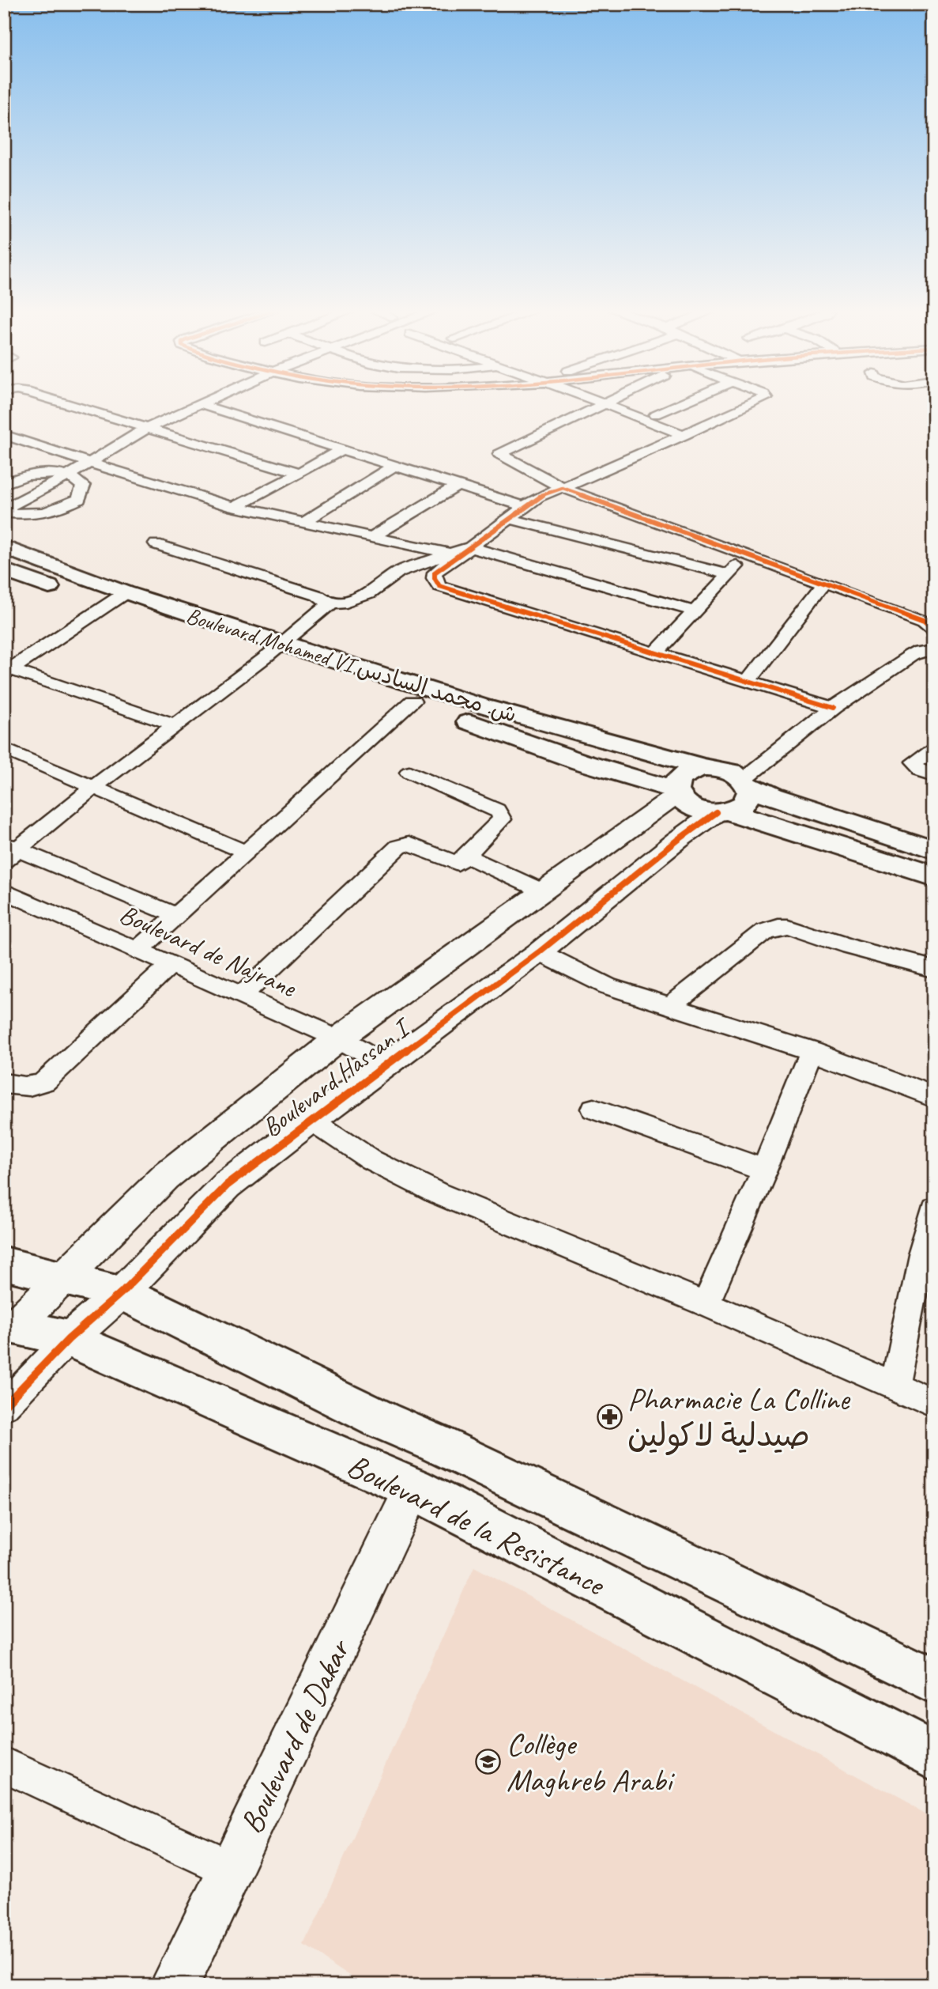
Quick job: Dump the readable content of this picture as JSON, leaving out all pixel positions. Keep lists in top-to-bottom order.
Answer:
{
  "streets": {
    "main road": ["Boulevard Mohamed VI ش. محمد السادس", "Boulevard de la Resistance"],
    "street": ["Boulevard de Najrane", "Boulevard Hassan I", "Boulevard de Dakar"]
  },
  "crossings": [
    ["Boulevard Mohamed VI ش. محمد السادس", "Boulevard Hassan I"],
    ["Boulevard de Najrane", "Boulevard Hassan I"],
    ["Boulevard Hassan I", "Boulevard de la Resistance"],
    ["Boulevard de la Resistance", "Boulevard de Dakar"]
  ],
  "places": {
    "pharmacy": ["Pharmacie La Colline صيدلية لاكولين"],
    "school or university": ["Collège Maghreb Arabi"]
  }
}
